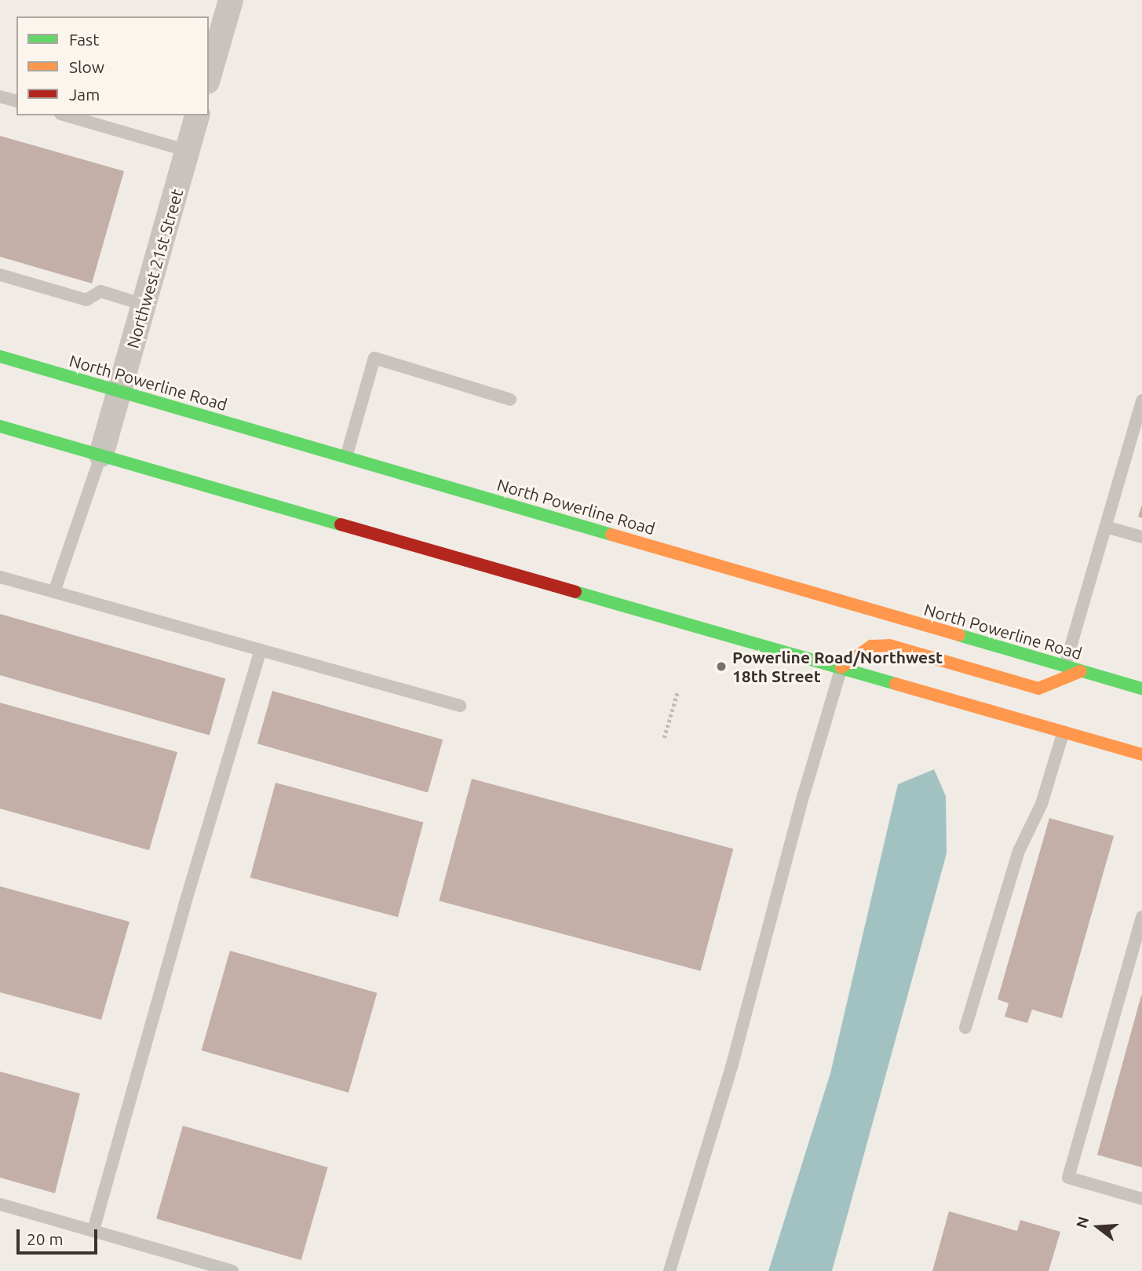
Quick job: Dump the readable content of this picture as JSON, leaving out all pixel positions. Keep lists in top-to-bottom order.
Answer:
{
  "streets": {
    "main road": ["North Powerline Road"],
    "street": ["Northwest 21st Street"]
  },
  "crossings": [
    ["Northwest 21st Street", "North Powerline Road"]
  ],
  "places": ["Powerline Road/Northwest 18th Street"],
  "legend": ["Fast", "Slow", "Jam"],
  "scale_bar": "20 m",
  "north": "left"
}
